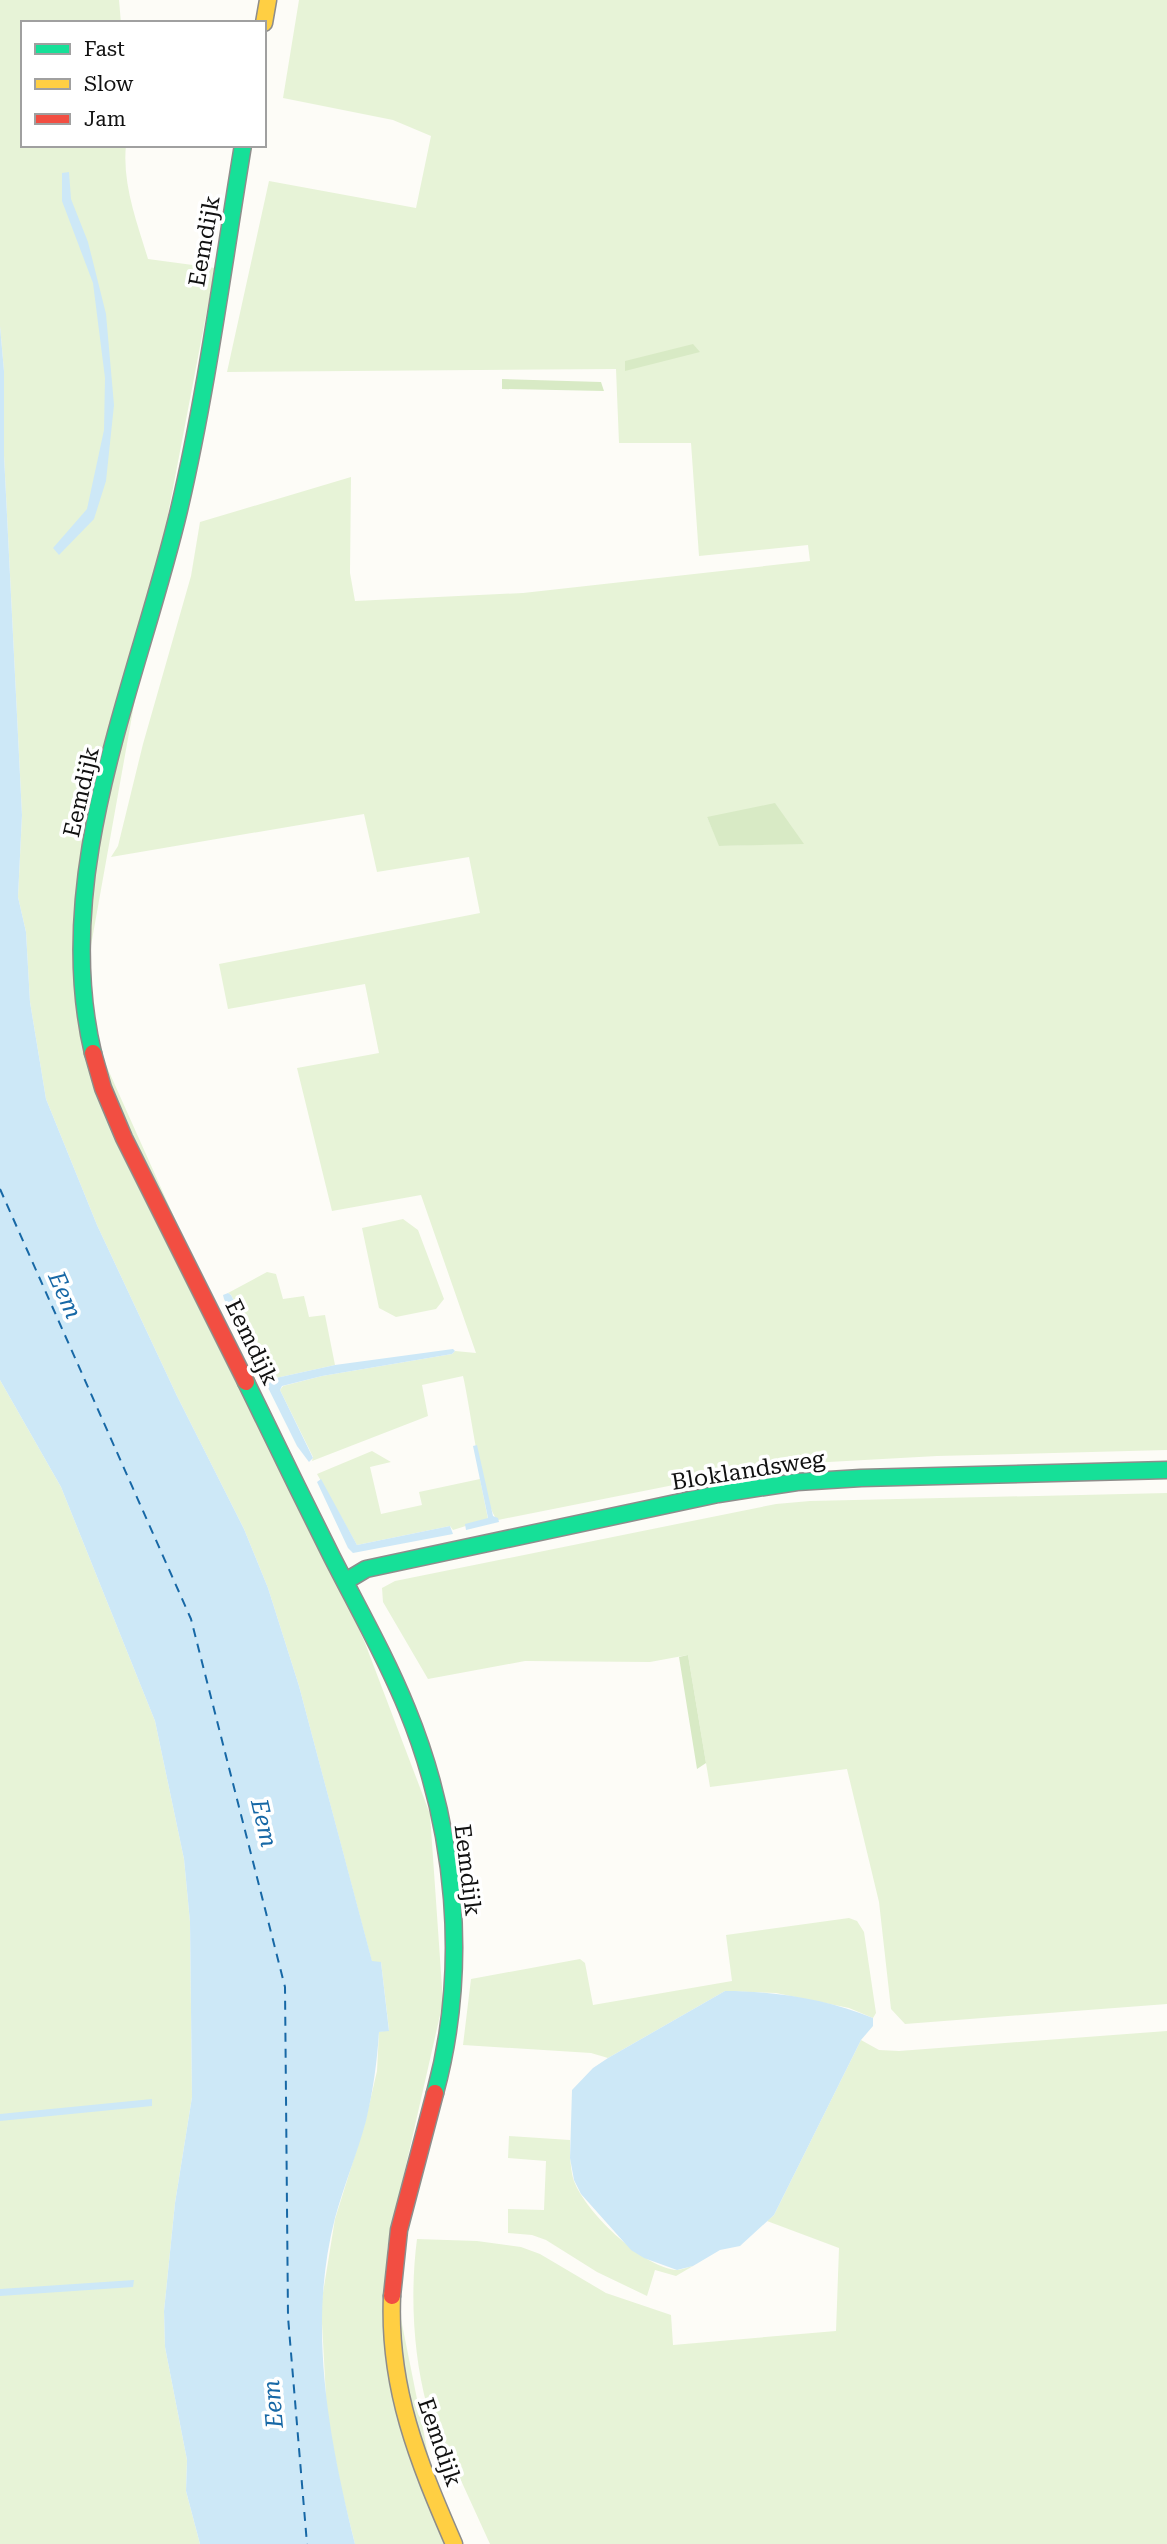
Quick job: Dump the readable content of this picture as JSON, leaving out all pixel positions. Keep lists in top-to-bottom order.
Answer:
{
  "streets": {
    "street": ["Eemdijk", "Bloklandsweg"]
  },
  "crossings": [
    ["Eemdijk", "Bloklandsweg"]
  ],
  "water": ["Eem"],
  "legend": ["Fast", "Slow", "Jam"]
}
